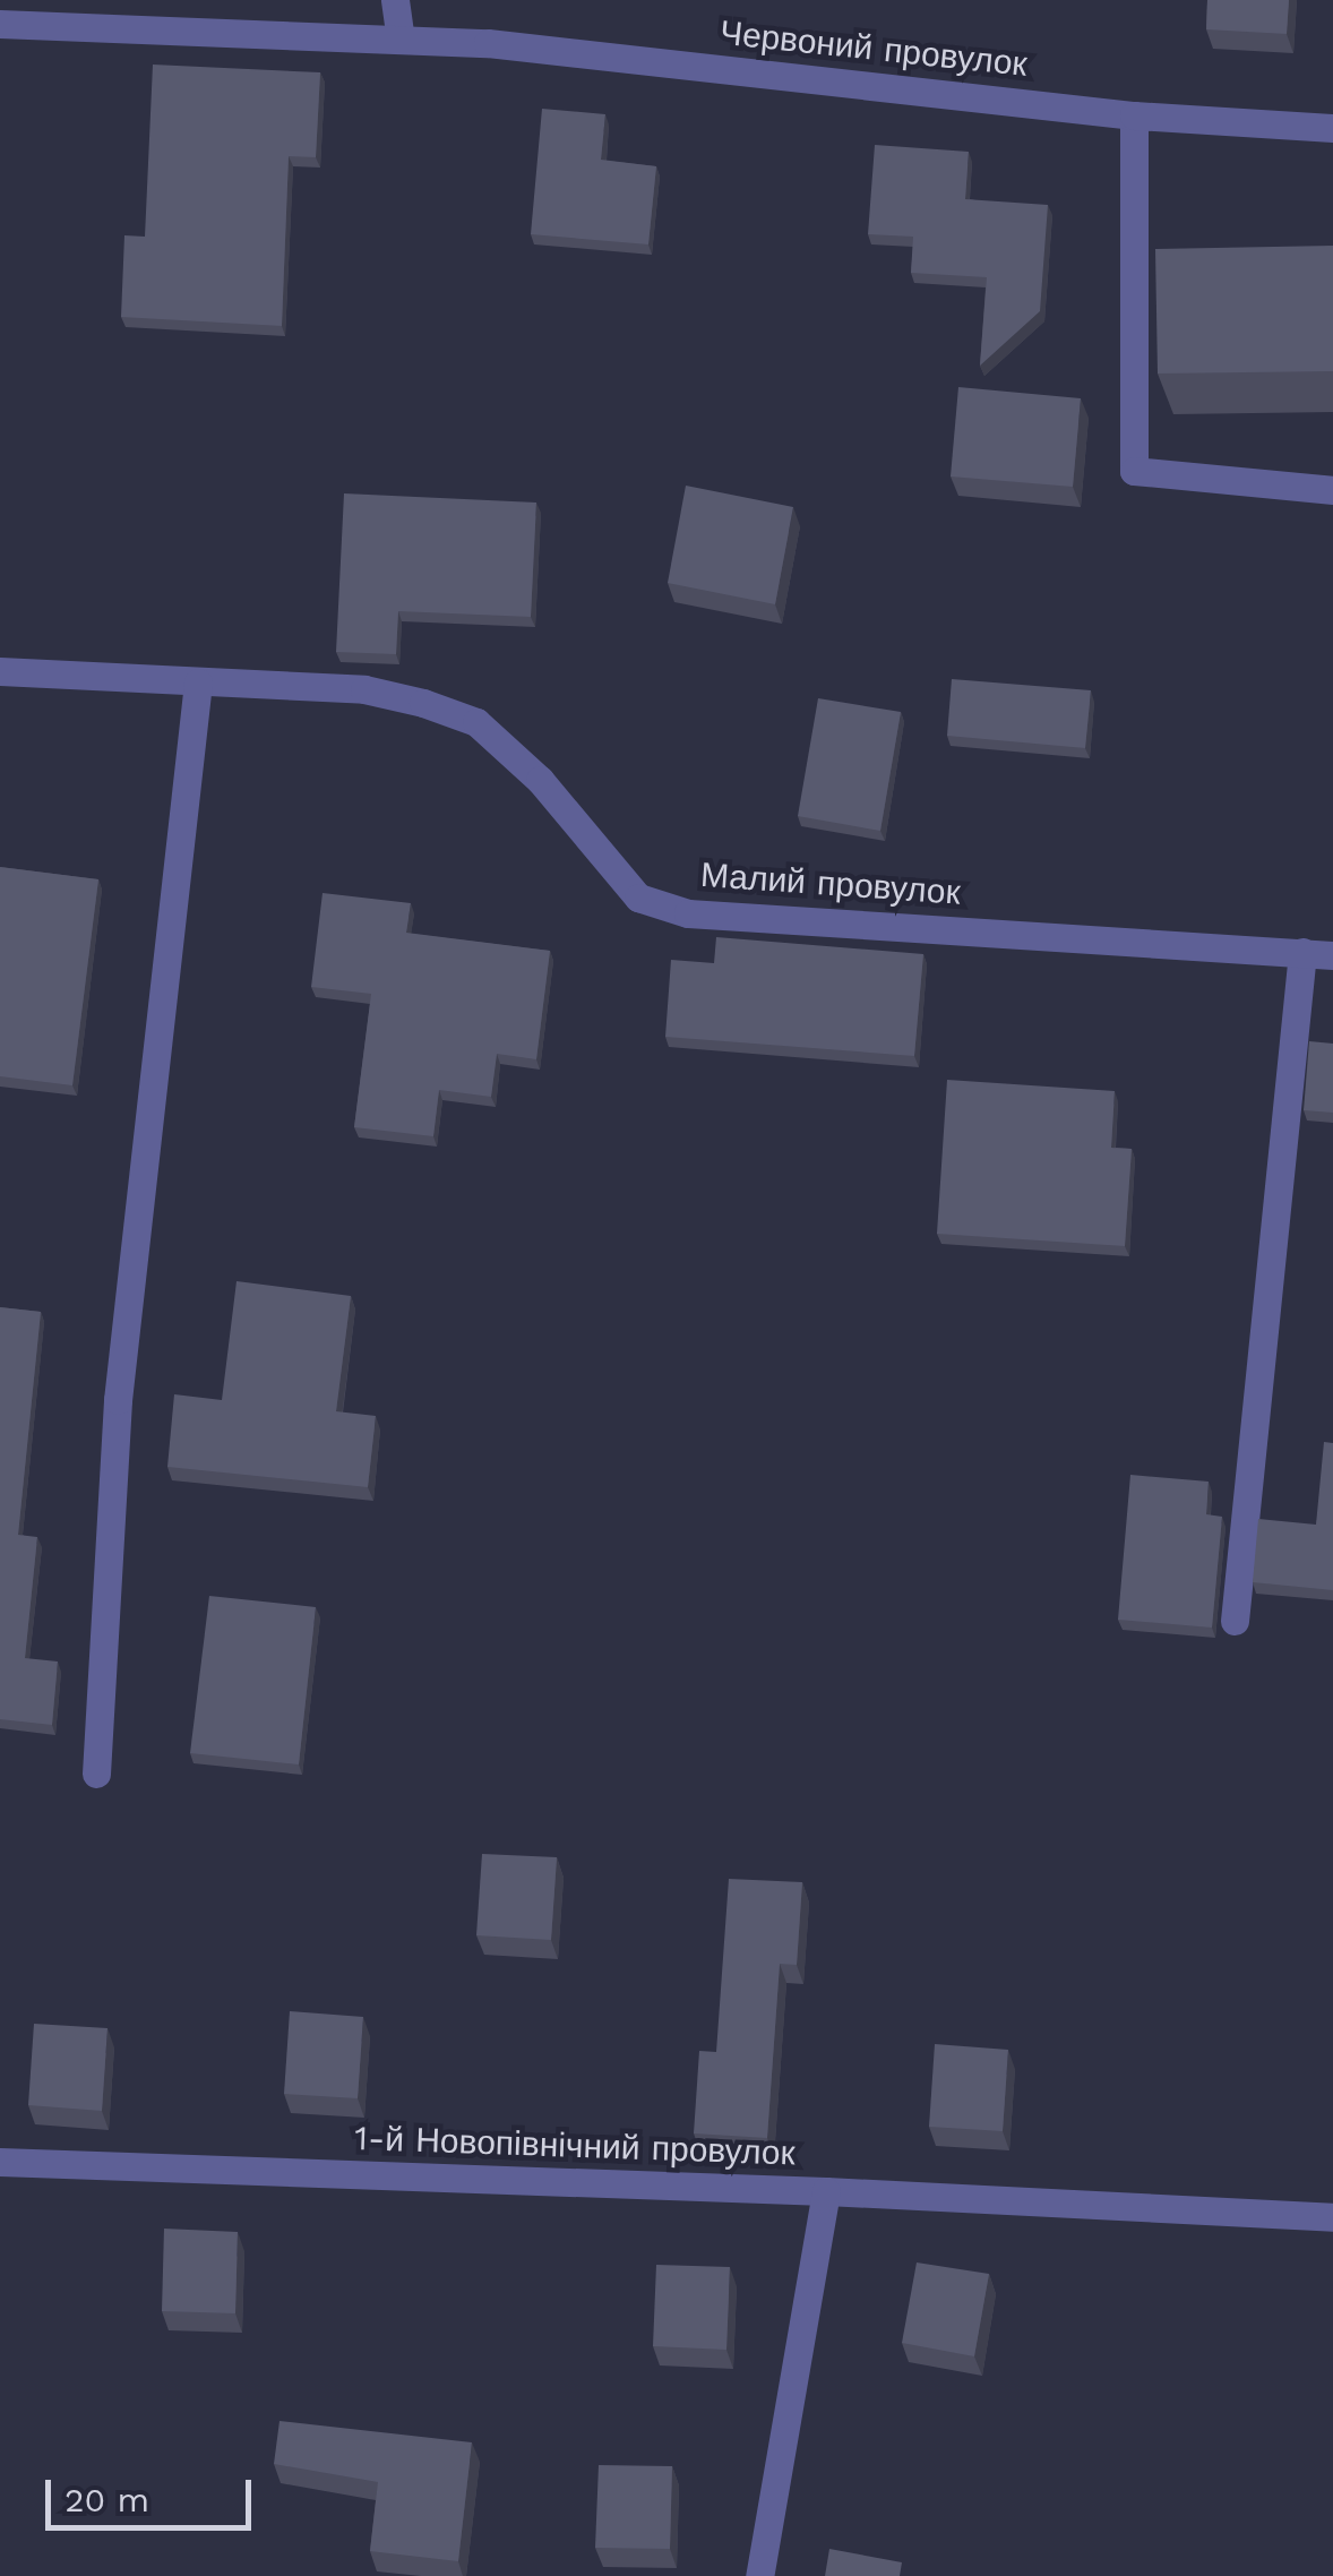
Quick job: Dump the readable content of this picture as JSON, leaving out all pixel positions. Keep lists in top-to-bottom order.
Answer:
{
  "streets": {
    "street": ["Червоний провулок", "Малий провулок", "1-й Новопівнічний провулок"]
  },
  "scale_bar": "20 m"
}
